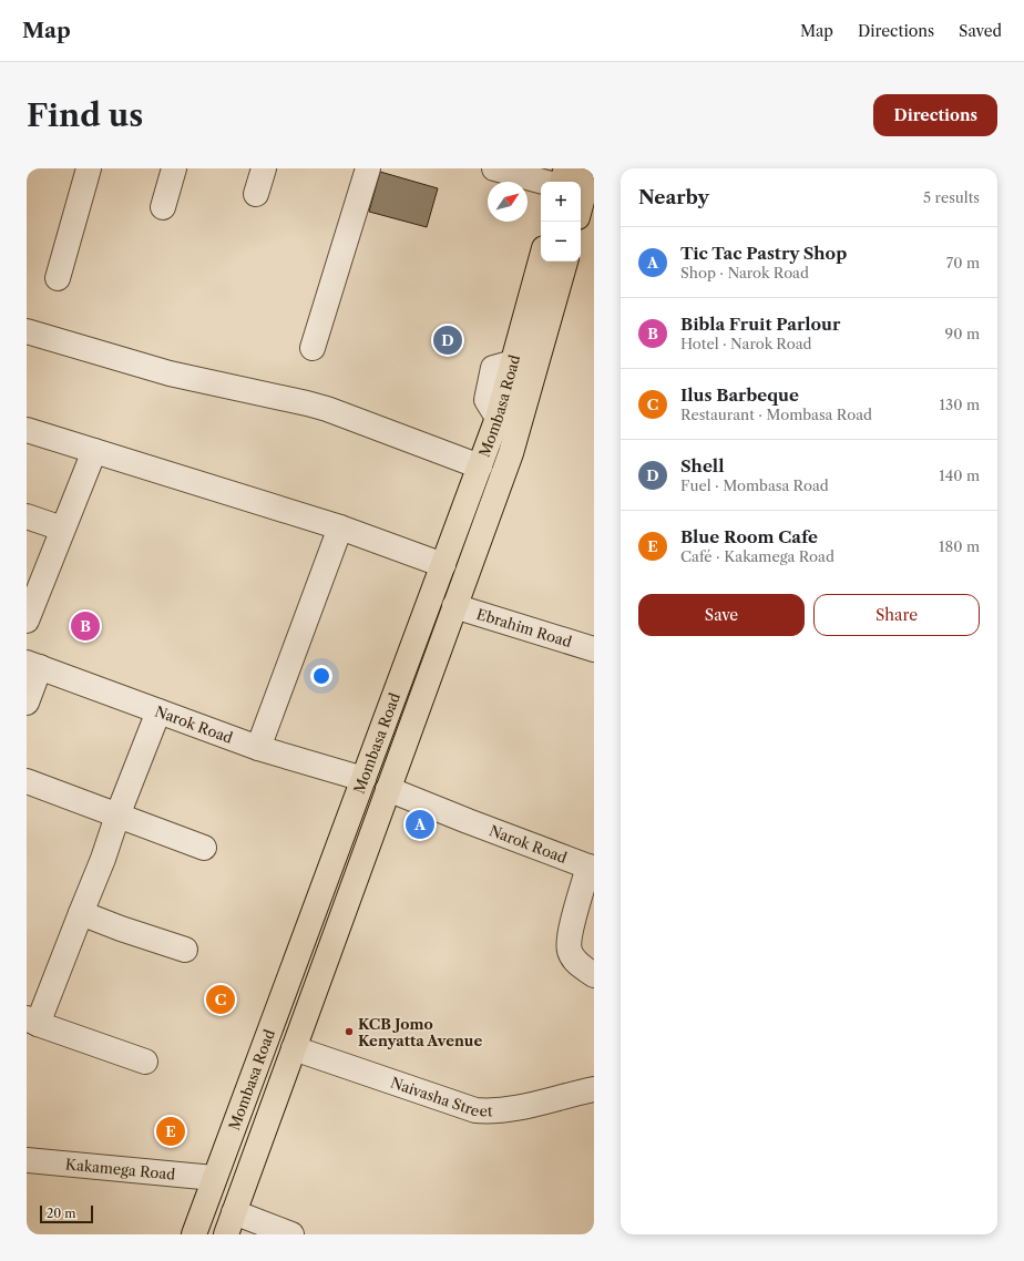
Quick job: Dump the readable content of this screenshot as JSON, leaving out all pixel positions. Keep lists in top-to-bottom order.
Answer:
{
  "streets": {
    "highway": ["Mombasa Road"],
    "street": [
      "Ebrahim Road",
      "Narok Road",
      "Naivasha Street",
      "Kakamega Road"
    ]
  },
  "crossings": [
    ["Mombasa Road", "Ebrahim Road"],
    ["Mombasa Road", "Narok Road"],
    ["Mombasa Road", "Naivasha Street"],
    ["Mombasa Road", "Kakamega Road"]
  ],
  "places": ["KCB Jomo Kenyatta Avenue"],
  "scale_bar": "20 m",
  "north": "top right",
  "page": {
    "header": "Map",
    "nav": ["Map", "Directions", "Saved"],
    "buttons": [
      "Directions",
      ["Save", "Share"]
    ],
    "title": "Find us",
    "heading": ["Nearby", "5 results"],
    "map_buttons": ["+", "−"],
    "list": [
      {
        "mark": "A",
        "name": "Tic Tac Pastry Shop",
        "note": "Shop · Narok Road",
        "value": "70 m"
      },
      {
        "mark": "B",
        "name": "Bibla Fruit Parlour",
        "note": "Hotel · Narok Road",
        "value": "90 m"
      },
      {
        "mark": "C",
        "name": "Ilus Barbeque",
        "note": "Restaurant · Mombasa Road",
        "value": "130 m"
      },
      {
        "mark": "D",
        "name": "Shell",
        "note": "Fuel · Mombasa Road",
        "value": "140 m"
      },
      {
        "mark": "E",
        "name": "Blue Room Cafe",
        "note": "Café · Kakamega Road",
        "value": "180 m"
      }
    ],
    "pins": [
      "D",
      "B",
      "A",
      "C",
      "E"
    ],
    "scale": "20 m"
  }
}
